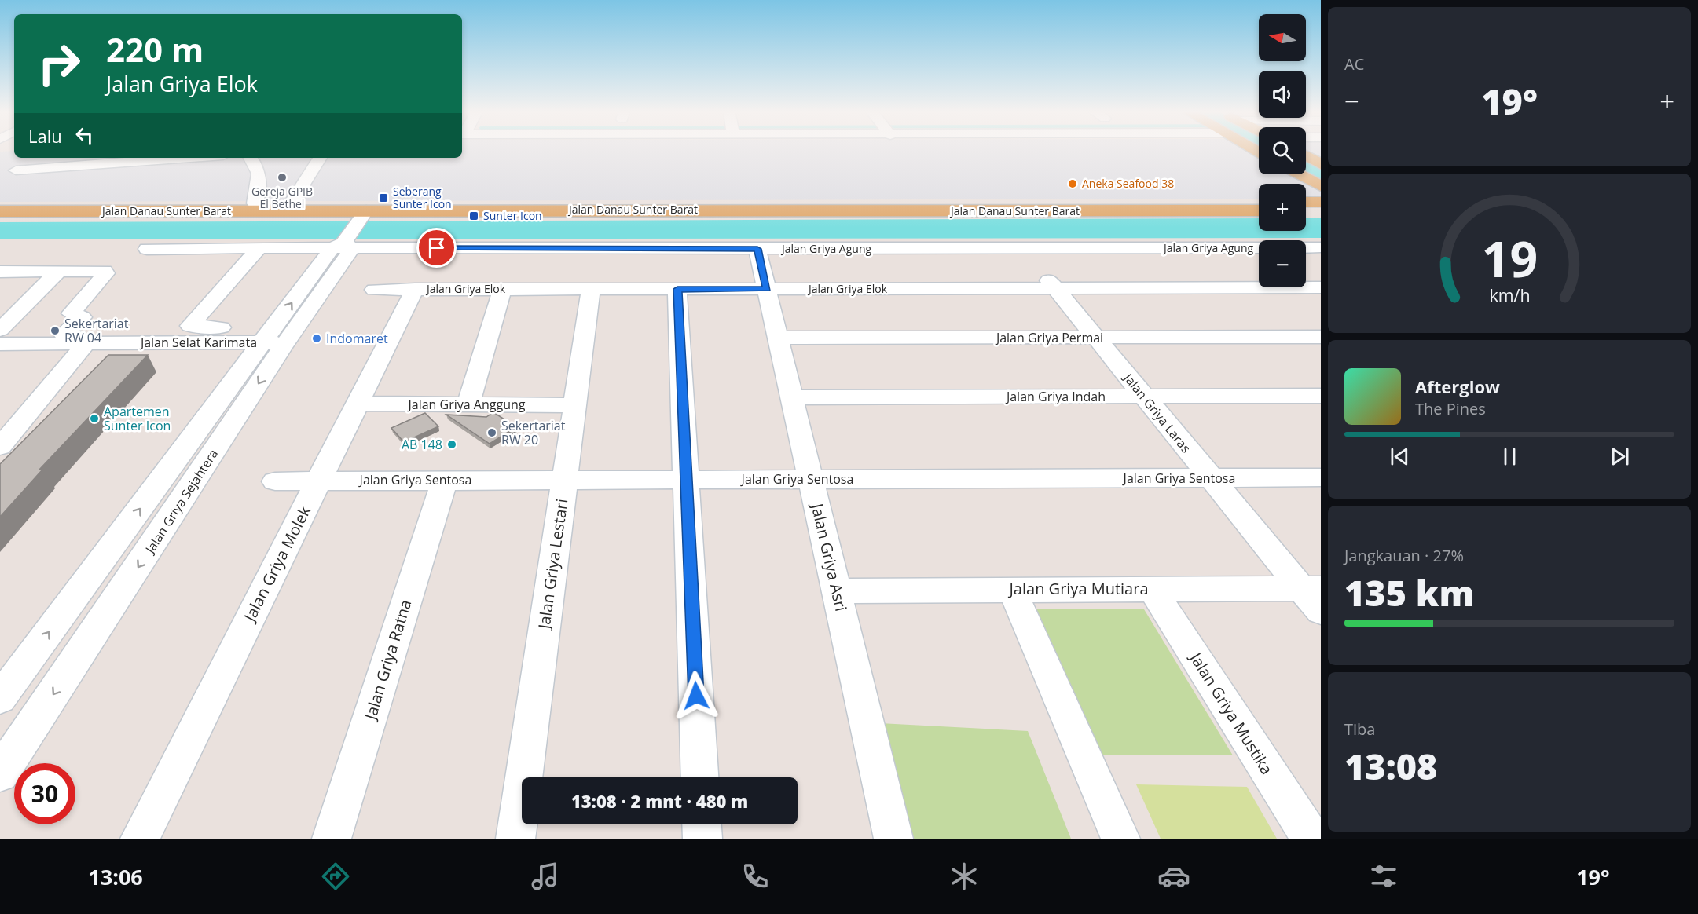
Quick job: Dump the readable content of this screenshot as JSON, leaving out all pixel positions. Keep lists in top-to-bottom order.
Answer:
{
  "streets": {
    "main road": ["Jalan Danau Sunter Barat"],
    "street": [
      "Jalan Griya Agung",
      "Jalan Griya Elok",
      "Jalan Griya Permai",
      "Jalan Selat Karimata",
      "Jalan Griya Indah",
      "Jalan Griya Anggung",
      "Jalan Griya Laras",
      "Jalan Griya Sentosa",
      "Jalan Griya Sejahtera",
      "Jalan Griya Asri",
      "Jalan Griya Molek",
      "Jalan Griya Lestari",
      "Jalan Griya Mutiara",
      "Jalan Griya Ratna",
      "Jalan Griya Mustika"
    ]
  },
  "crossings": [
    ["Jalan Danau Sunter Barat", "Jalan Griya Sejahtera"],
    ["Jalan Griya Agung", "Jalan Griya Sejahtera"],
    ["Jalan Griya Agung", "Jalan Griya Asri"],
    ["Jalan Griya Elok", "Jalan Griya Laras"],
    ["Jalan Griya Elok", "Jalan Griya Asri"],
    ["Jalan Griya Elok", "Jalan Griya Molek"],
    ["Jalan Griya Elok", "Jalan Griya Lestari"],
    ["Jalan Griya Permai", "Jalan Griya Laras"],
    ["Jalan Griya Permai", "Jalan Griya Asri"],
    ["Jalan Selat Karimata", "Jalan Griya Sejahtera"],
    ["Jalan Griya Indah", "Jalan Griya Laras"],
    ["Jalan Griya Indah", "Jalan Griya Asri"],
    ["Jalan Griya Anggung", "Jalan Griya Molek"],
    ["Jalan Griya Anggung", "Jalan Griya Lestari"],
    ["Jalan Griya Laras", "Jalan Griya Sentosa"],
    ["Jalan Griya Laras", "Jalan Griya Mutiara"],
    ["Jalan Griya Sentosa", "Jalan Griya Asri"],
    ["Jalan Griya Sentosa", "Jalan Griya Molek"],
    ["Jalan Griya Sentosa", "Jalan Griya Lestari"],
    ["Jalan Griya Sentosa", "Jalan Griya Ratna"],
    ["Jalan Griya Asri", "Jalan Griya Mutiara"],
    ["Jalan Griya Mutiara", "Jalan Griya Mustika"]
  ],
  "places": {
    "other": [
      "Gereja GPIB El Bethel",
      "Aneka Seafood 38",
      "Sekertariat RW 04",
      "Indomaret",
      "Apartemen Sunter Icon",
      "Sekertariat RW 20",
      "AB 148"
    ],
    "transit": ["Seberang Sunter Icon", "Sunter Icon"]
  },
  "north": "left",
  "page": {
    "tile": [
      "AC",
      ["Jangkauan · 27%", "135 km"],
      ["Tiba", "13:08"]
    ],
    "map_buttons": ["+", "−"],
    "turn": ["220 m", "Jalan Griya Elok"],
    "heat": ["−", "19°", "+"],
    "then": "Lalu",
    "song": ["Afterglow", "The Pines"],
    "limit": "30",
    "trip": "13:08 · 2 mnt · 480 m",
    "tabs": ["13:06", "19°"],
    "gauge": ["19", "km/h"]
  }
}
